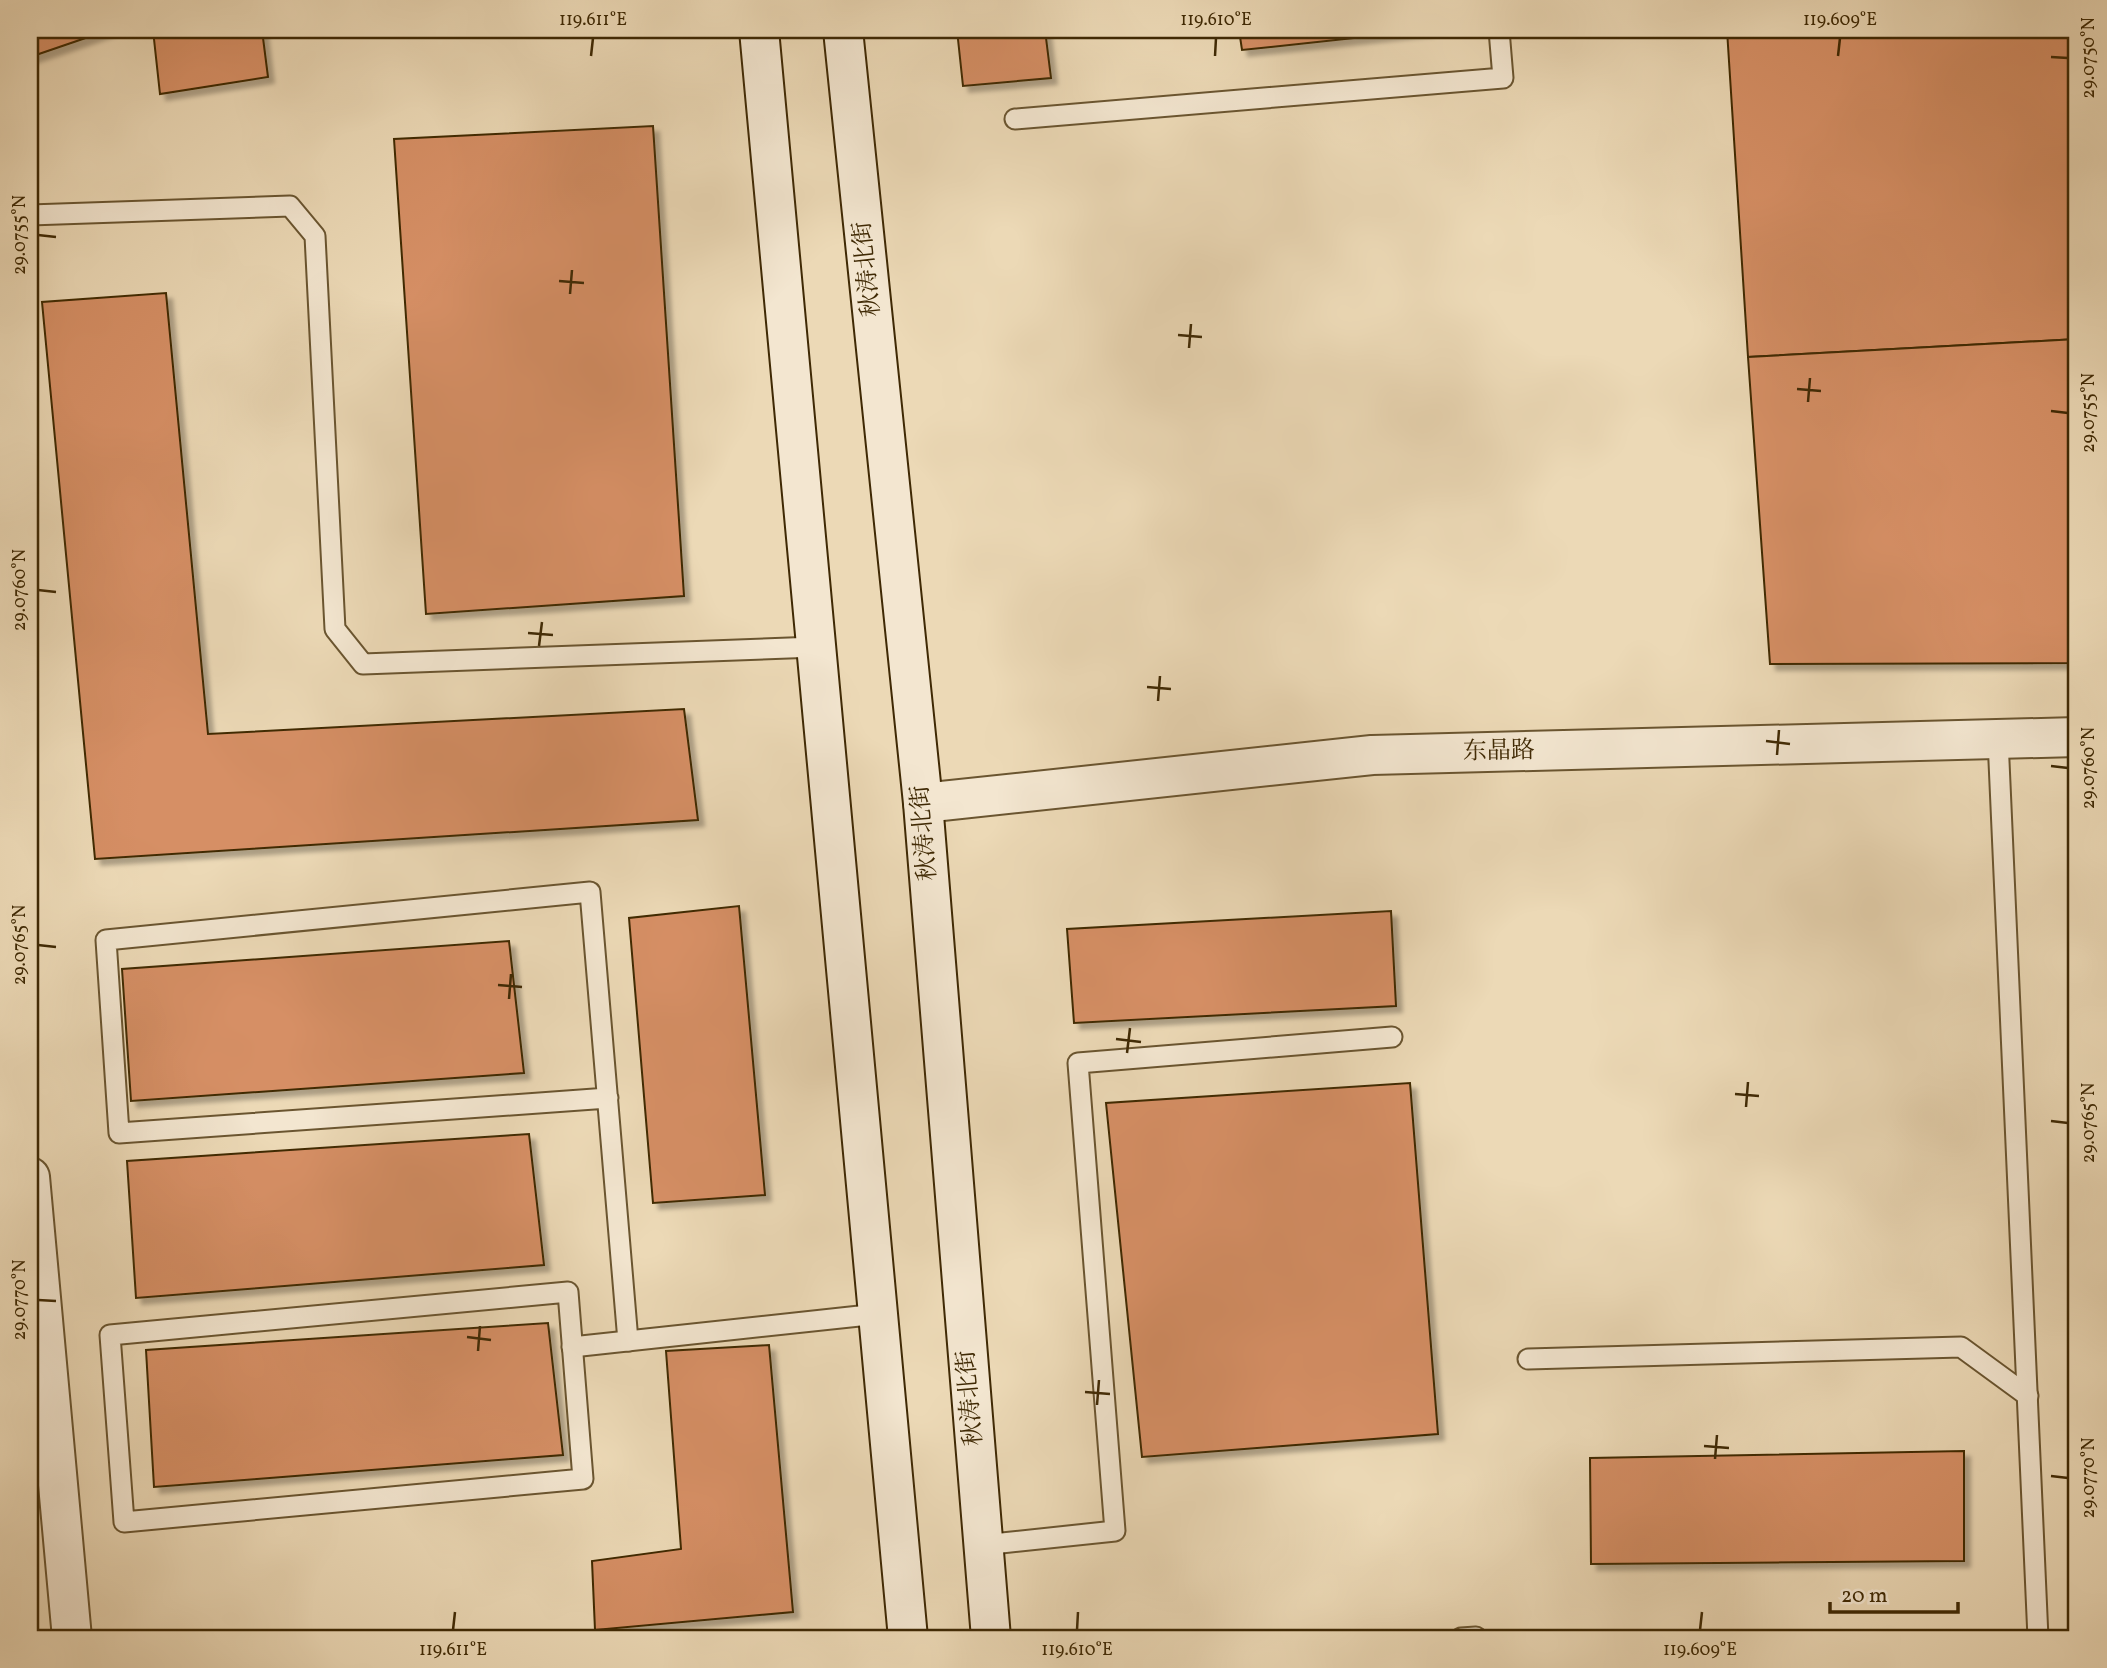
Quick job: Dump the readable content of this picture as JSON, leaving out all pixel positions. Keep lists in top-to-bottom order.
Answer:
{
  "streets": {
    "main road": ["秋涛北街", "东晶路"]
  },
  "crossings": [
    ["秋涛北街", "东晶路"]
  ],
  "scale_bar": "20 m",
  "coordinates": [
    "119.611°E",
    "119.610°E",
    "119.609°E",
    "29.0750°N",
    "29.0755°N",
    "29.0760°N",
    "29.0765°N",
    "29.0770°N"
  ]
}
